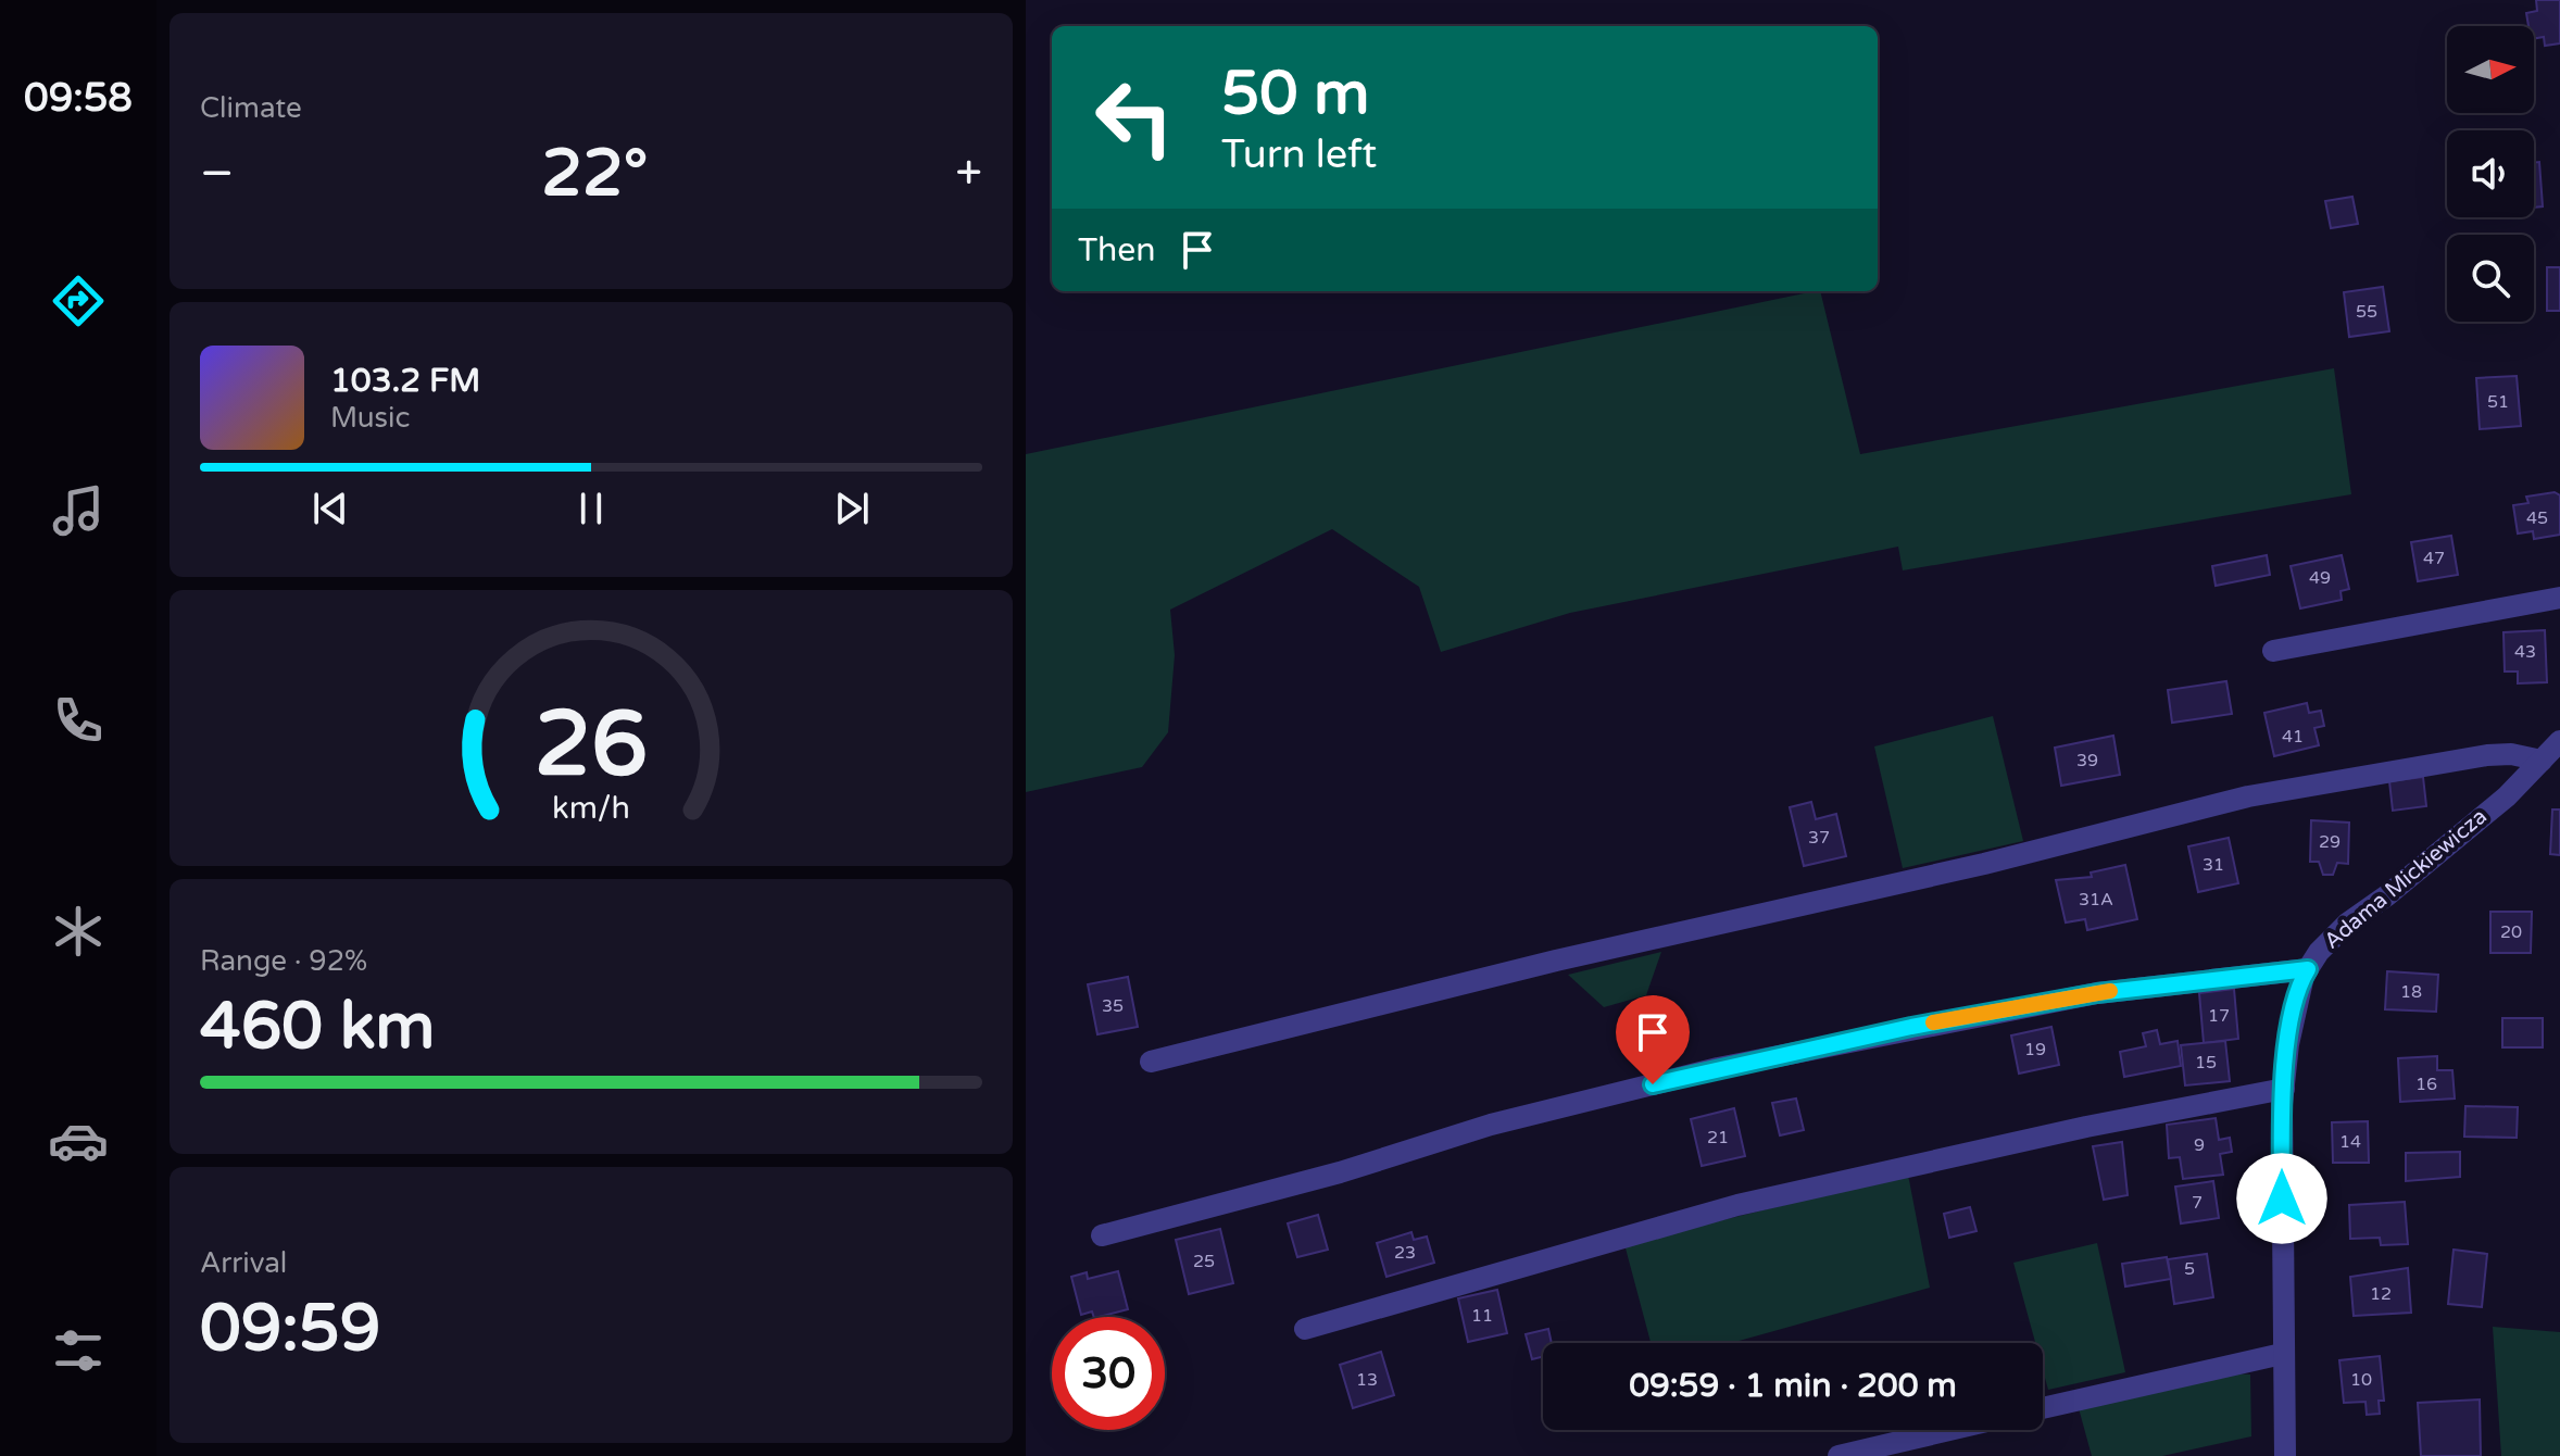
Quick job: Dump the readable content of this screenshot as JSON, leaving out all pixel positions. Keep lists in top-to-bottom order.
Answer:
{
  "streets": {
    "street": ["Adama Mickiewicza"]
  },
  "house_numbers": [
    "55",
    "51",
    "45",
    "47",
    "49",
    "43",
    "41",
    "39",
    "37",
    "29",
    "31",
    "31A",
    "20",
    "18",
    "35",
    "17",
    "19",
    "15",
    "16",
    "21",
    "14",
    "9",
    "7",
    "23",
    "25",
    "5",
    "12",
    "11",
    "13",
    "10"
  ],
  "north": "right",
  "page": {
    "tabs": "09:58",
    "tile": [
      "Climate",
      ["Range · 92%", "460 km"],
      ["Arrival", "09:59"]
    ],
    "turn": ["50 m", "Turn left"],
    "heat": ["−", "22°", "+"],
    "then": "Then",
    "song": ["103.2 FM", "Music"],
    "limit": "30",
    "trip": "09:59 · 1 min · 200 m",
    "gauge": ["26", "km/h"]
  }
}
